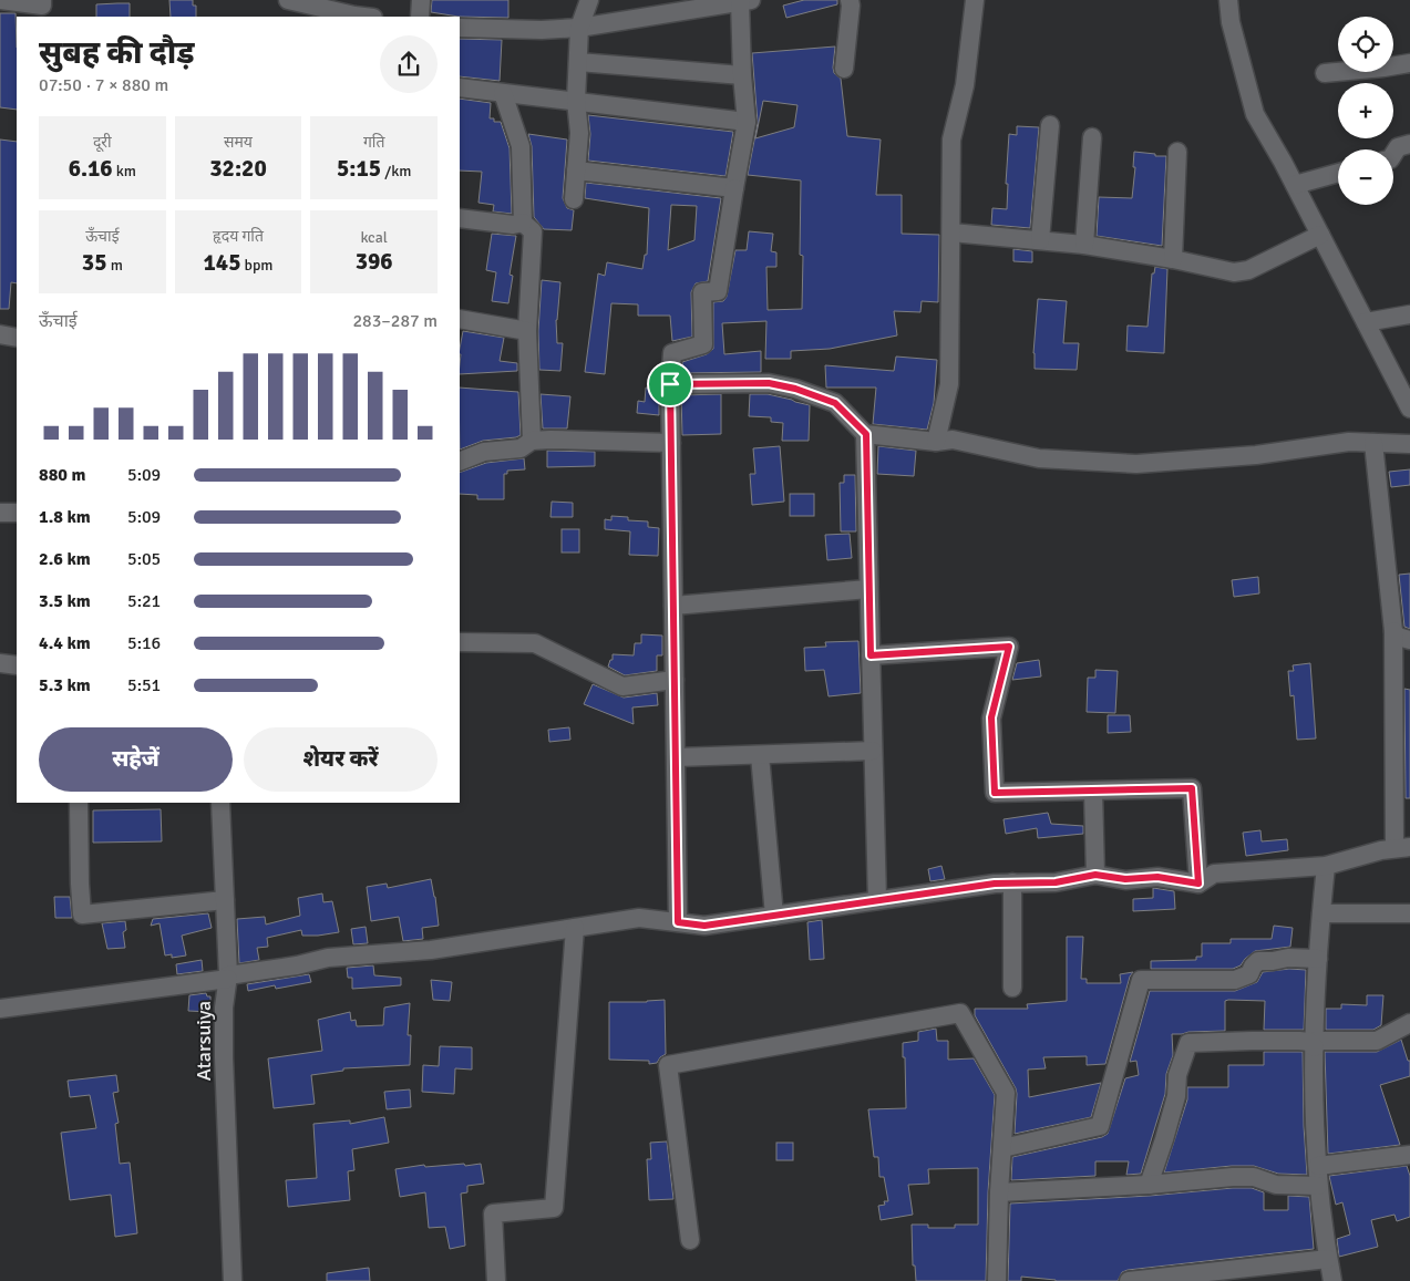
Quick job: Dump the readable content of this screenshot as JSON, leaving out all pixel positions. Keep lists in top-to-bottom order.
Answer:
{
  "streets": {
    "street": ["Atarsuiya"]
  },
  "page": {
    "map_buttons": ["+", "−"],
    "heading": ["सुबह की दौड़", "07:50 · 7 × 880 m"],
    "stats": [
      ["दूरी", "6.16 km"],
      ["समय", "32:20"],
      ["गति", "5:15 /km"],
      ["ऊँचाई", "35 m"],
      ["हृदय गति", "145 bpm"],
      ["kcal", "396"]
    ],
    "chart": ["ऊँचाई", "283–287 m"],
    "list": [
      {
        "name": "880 m",
        "note": "5:09"
      },
      {
        "name": "1.8 km",
        "note": "5:09"
      },
      {
        "name": "2.6 km",
        "note": "5:05"
      },
      {
        "name": "3.5 km",
        "note": "5:21"
      },
      {
        "name": "4.4 km",
        "note": "5:16"
      },
      {
        "name": "5.3 km",
        "note": "5:51"
      }
    ],
    "buttons": ["सहेजें", "शेयर करें"]
  }
}
